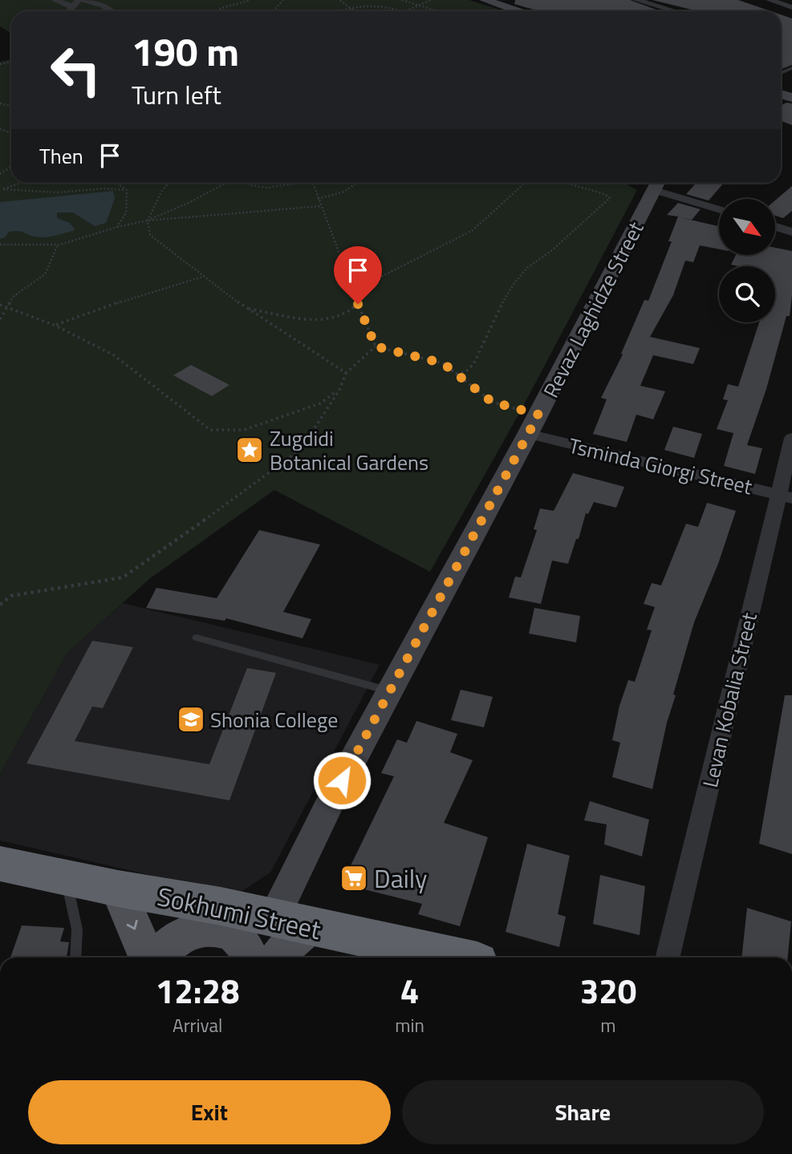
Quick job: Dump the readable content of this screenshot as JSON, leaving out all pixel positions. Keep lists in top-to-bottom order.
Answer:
{
  "streets": {
    "highway": ["Sokhumi Street"],
    "street": ["Revaz Laghidze Street", "Tsminda Giorgi Street", "Levan Kobalia Street"]
  },
  "crossings": [
    ["Revaz Laghidze Street", "Tsminda Giorgi Street"],
    ["Revaz Laghidze Street", "Sokhumi Street"],
    ["Tsminda Giorgi Street", "Levan Kobalia Street"]
  ],
  "places": {
    "place": ["Zugdidi Botanical Gardens"],
    "school or university": ["Shonia College"],
    "supermarket": ["Daily"]
  },
  "north": "bottom right",
  "page": {
    "turn": ["190 m", "Turn left"],
    "then": "Then",
    "eta": [
      "12:28",
      "Arrival",
      "4",
      "min",
      "320",
      "m"
    ],
    "buttons": ["Exit", "Share"]
  }
}
